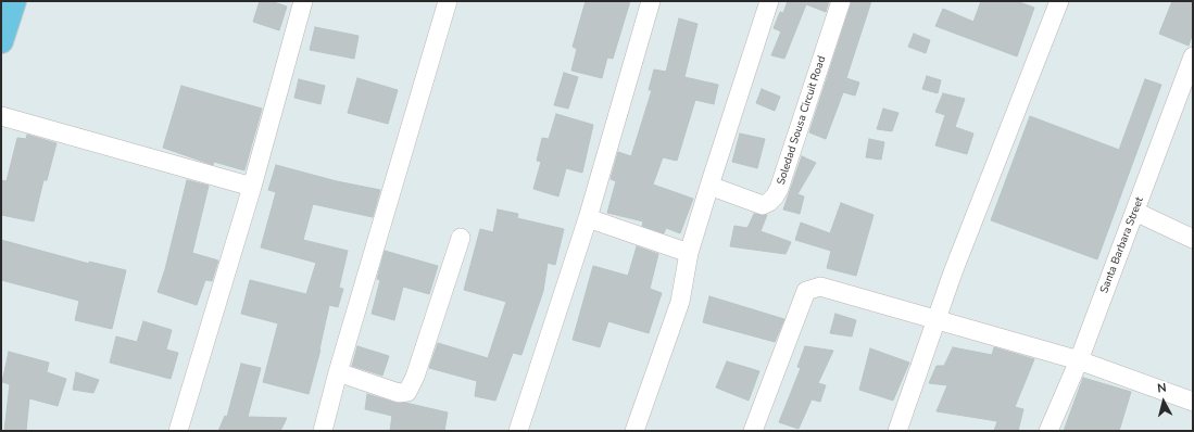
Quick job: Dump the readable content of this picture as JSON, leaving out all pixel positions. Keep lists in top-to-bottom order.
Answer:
{
  "streets": {
    "street": ["Soledad Sousa Circuit Road", "Santa Barbara Street"]
  },
  "north": "top"
}
